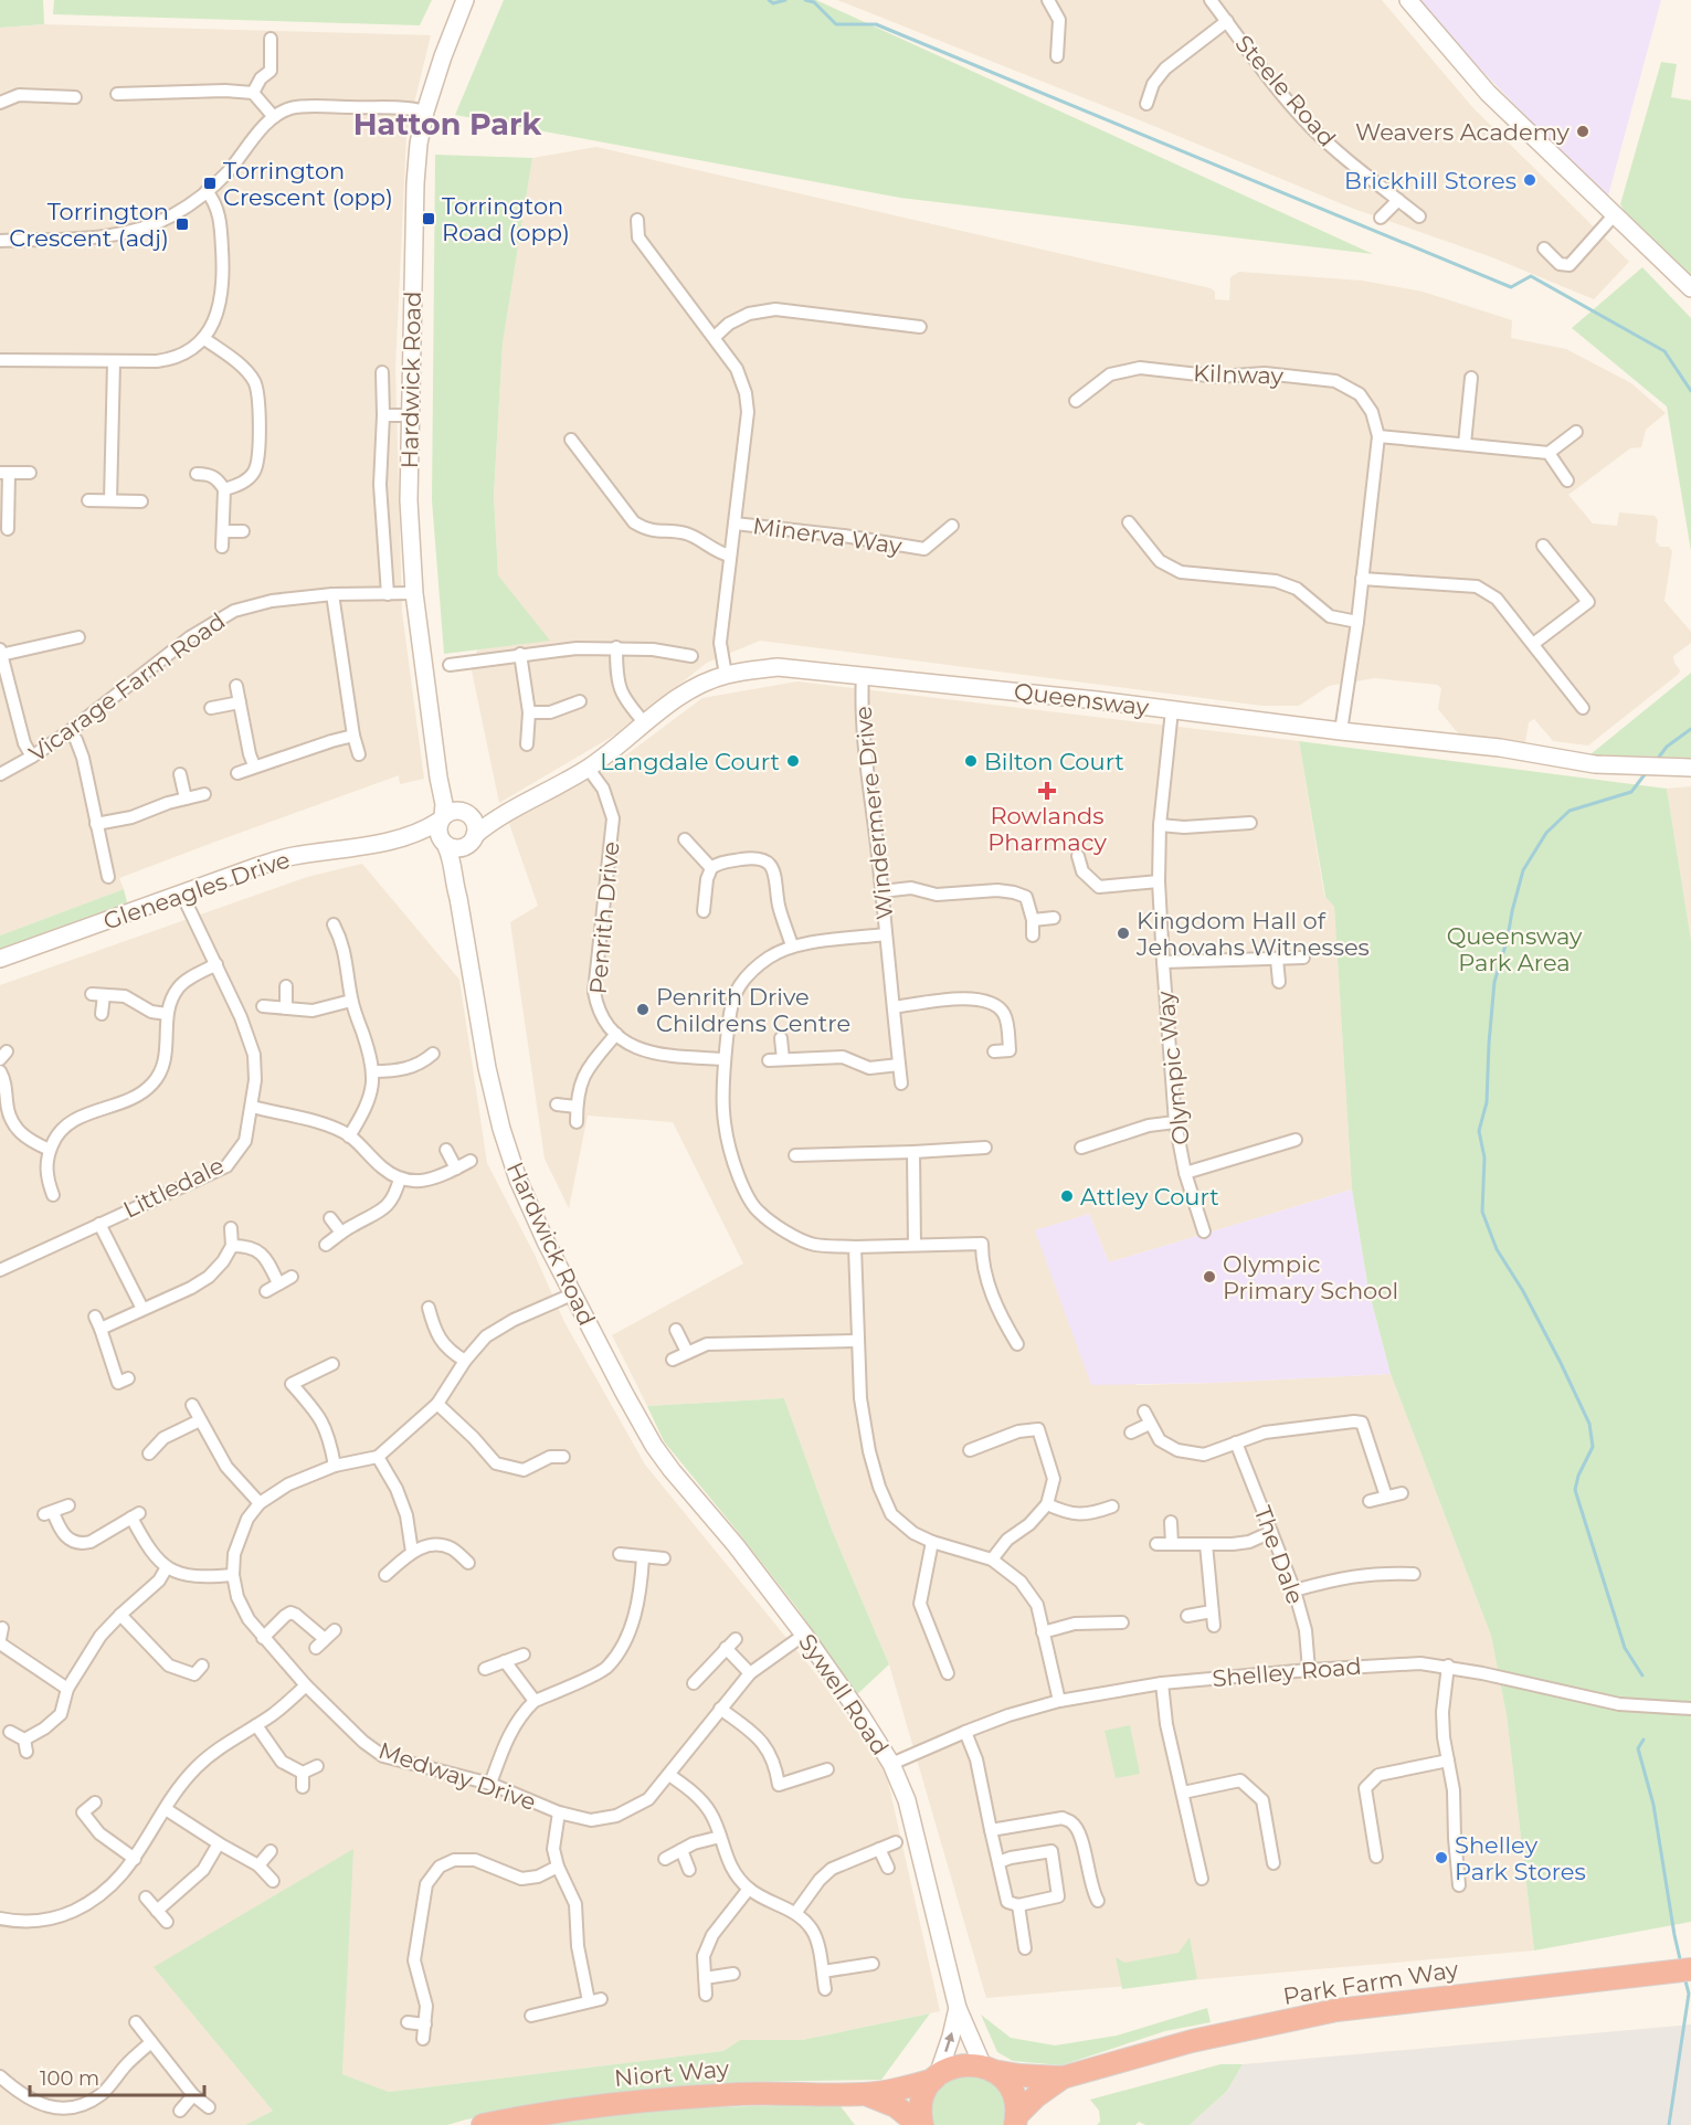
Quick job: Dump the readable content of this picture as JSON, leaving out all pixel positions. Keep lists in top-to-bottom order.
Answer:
{
  "streets": {
    "highway": ["Park Farm Way", "Niort Way"],
    "street": [
      "Steele Road",
      "Kilnway",
      "Hardwick Road",
      "Minerva Way",
      "Vicarage Farm Road",
      "Queensway",
      "Windermere Drive",
      "Gleneagles Drive",
      "Penrith Drive",
      "Olympic Way",
      "Littledale",
      "The Dale",
      "Shelley Road",
      "Sywell Road",
      "Medway Drive"
    ]
  },
  "crossings": [
    ["Kilnway", "Queensway"],
    ["Hardwick Road", "Vicarage Farm Road"],
    ["Hardwick Road", "Queensway"],
    ["Hardwick Road", "Gleneagles Drive"],
    ["Hardwick Road", "Sywell Road"],
    ["Minerva Way", "Queensway"],
    ["Queensway", "Windermere Drive"],
    ["Queensway", "Gleneagles Drive"],
    ["Queensway", "Penrith Drive"],
    ["Queensway", "Olympic Way"],
    ["Windermere Drive", "Penrith Drive"],
    ["Gleneagles Drive", "Littledale"],
    ["The Dale", "Shelley Road"],
    ["Shelley Road", "Sywell Road"],
    ["Sywell Road", "Medway Drive"],
    ["Sywell Road", "Park Farm Way"],
    ["Sywell Road", "Niort Way"],
    ["Park Farm Way", "Niort Way"]
  ],
  "districts": ["Hatton Park"],
  "parks": ["Queensway Park Area"],
  "places": {
    "other": [
      "Weavers Academy",
      "Brickhill Stores",
      "Langdale Court",
      "Bilton Court",
      "Kingdom Hall of Jehovahs Witnesses",
      "Penrith Drive Childrens Centre",
      "Attley Court",
      "Olympic Primary School",
      "Shelley Park Stores"
    ],
    "transit": ["Torrington Crescent (opp)", "Torrington Road (opp)", "Torrington Crescent (adj)"],
    "health": ["Rowlands Pharmacy"]
  },
  "scale_bar": "100 m"
}
